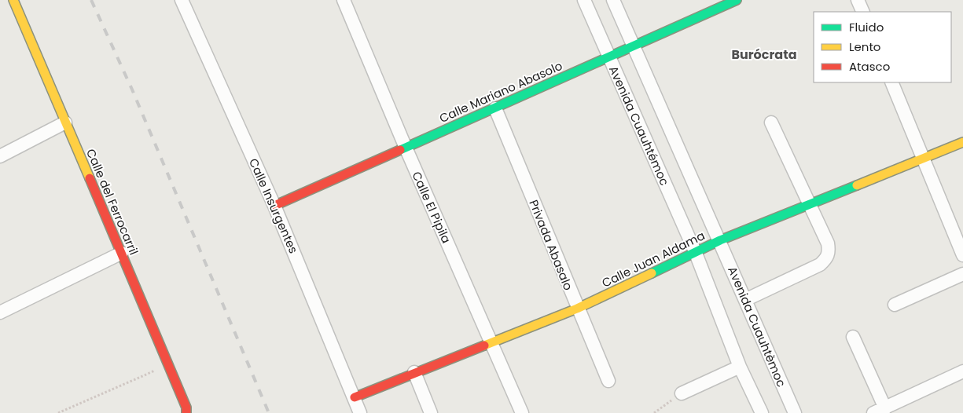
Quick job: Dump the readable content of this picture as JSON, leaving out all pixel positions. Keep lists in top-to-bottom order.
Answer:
{
  "streets": {
    "street": [
      "Calle Mariano Abasolo",
      "Avenida Cuauhtémoc",
      "Calle del Ferrocarril",
      "Calle Insurgentes",
      "Calle El Pipila",
      "Privada Abasalo",
      "Calle Juan Aldama",
      "Avenida Cuauhtèmoc"
    ]
  },
  "crossings": [
    ["Calle Mariano Abasolo", "Avenida Cuauhtémoc"],
    ["Calle Mariano Abasolo", "Calle Insurgentes"],
    ["Calle Mariano Abasolo", "Calle El Pipila"],
    ["Calle Mariano Abasolo", "Privada Abasalo"],
    ["Avenida Cuauhtémoc", "Calle Juan Aldama"],
    ["Calle Insurgentes", "Calle Juan Aldama"],
    ["Calle El Pipila", "Calle Juan Aldama"],
    ["Privada Abasalo", "Calle Juan Aldama"],
    ["Calle Juan Aldama", "Avenida Cuauhtèmoc"]
  ],
  "districts": ["Burócrata"],
  "legend": ["Fluido", "Lento", "Atasco"]
}
